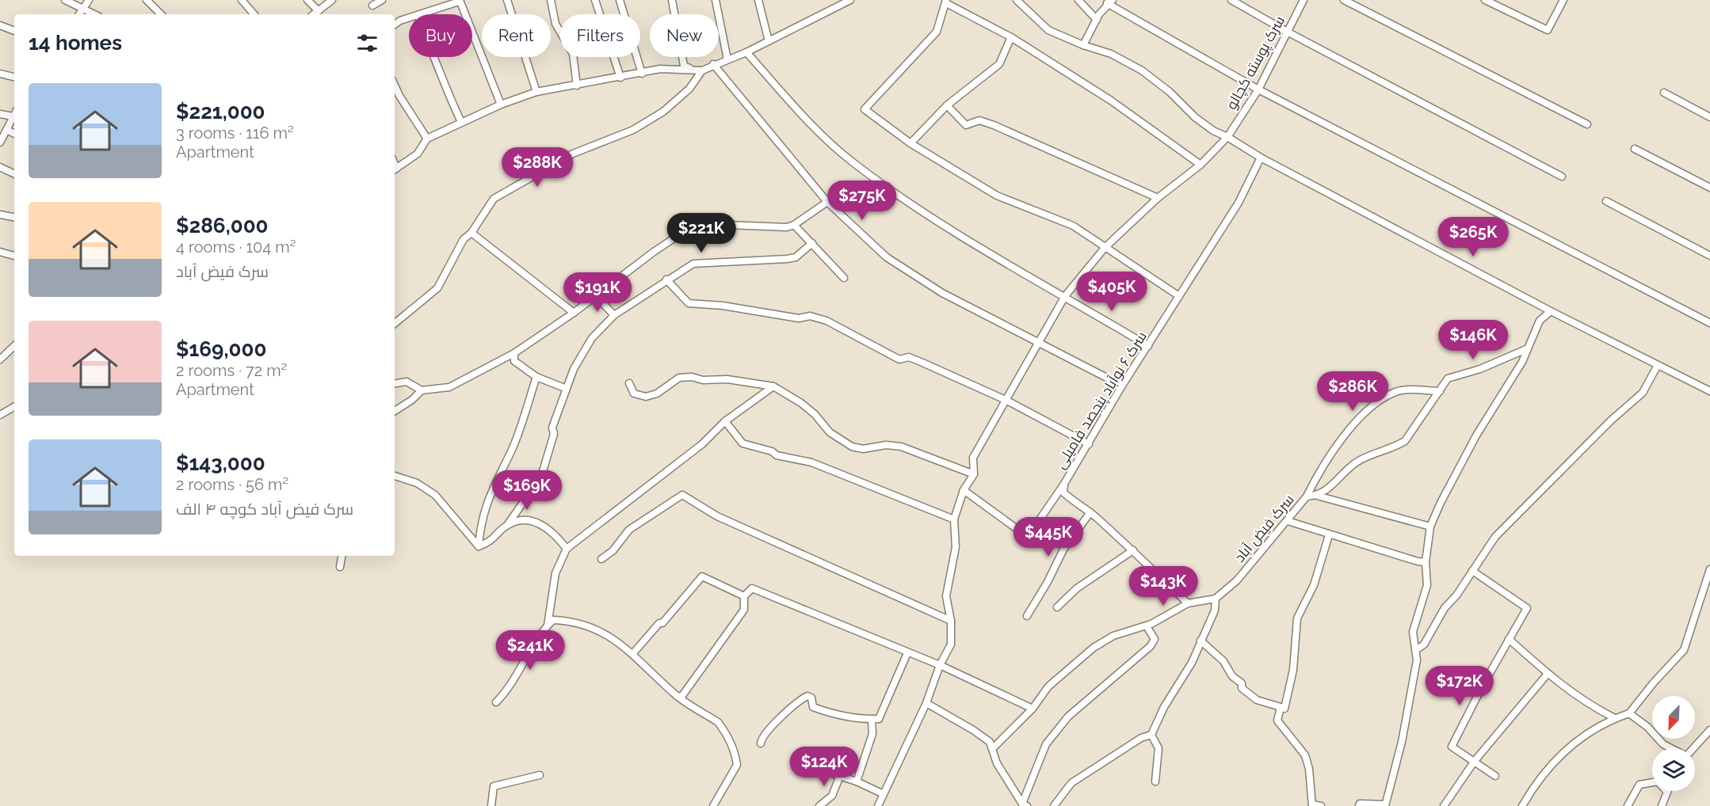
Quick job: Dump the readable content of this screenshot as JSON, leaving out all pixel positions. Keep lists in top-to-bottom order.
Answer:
{
  "streets": {
    "street": ["سرک پوسته کچالو", "سرک ۶ نوآباد پنجصد فامیلی", "سرک فيض آباد"]
  },
  "north": "bottom left",
  "page": {
    "chip": [
      "Buy",
      "Rent",
      "Filters",
      "New"
    ],
    "heading": "14 homes",
    "list": [
      {
        "name": "$221,000",
        "note": "3 rooms · 116 m² · Apartment"
      },
      {
        "name": "$286,000",
        "note": "4 rooms · 104 m² · سرک فيض آباد"
      },
      {
        "name": "$169,000",
        "note": "2 rooms · 72 m² · Apartment"
      },
      {
        "name": "$143,000",
        "note": "2 rooms · 56 m² · سرک فيض آباد کوچه ۴ الف"
      }
    ],
    "price": [
      "$288K",
      "$275K",
      "$221K",
      "$265K",
      "$405K",
      "$191K",
      "$146K",
      "$286K",
      "$169K",
      "$445K",
      "$143K",
      "$241K",
      "$172K",
      "$124K"
    ]
  }
}
